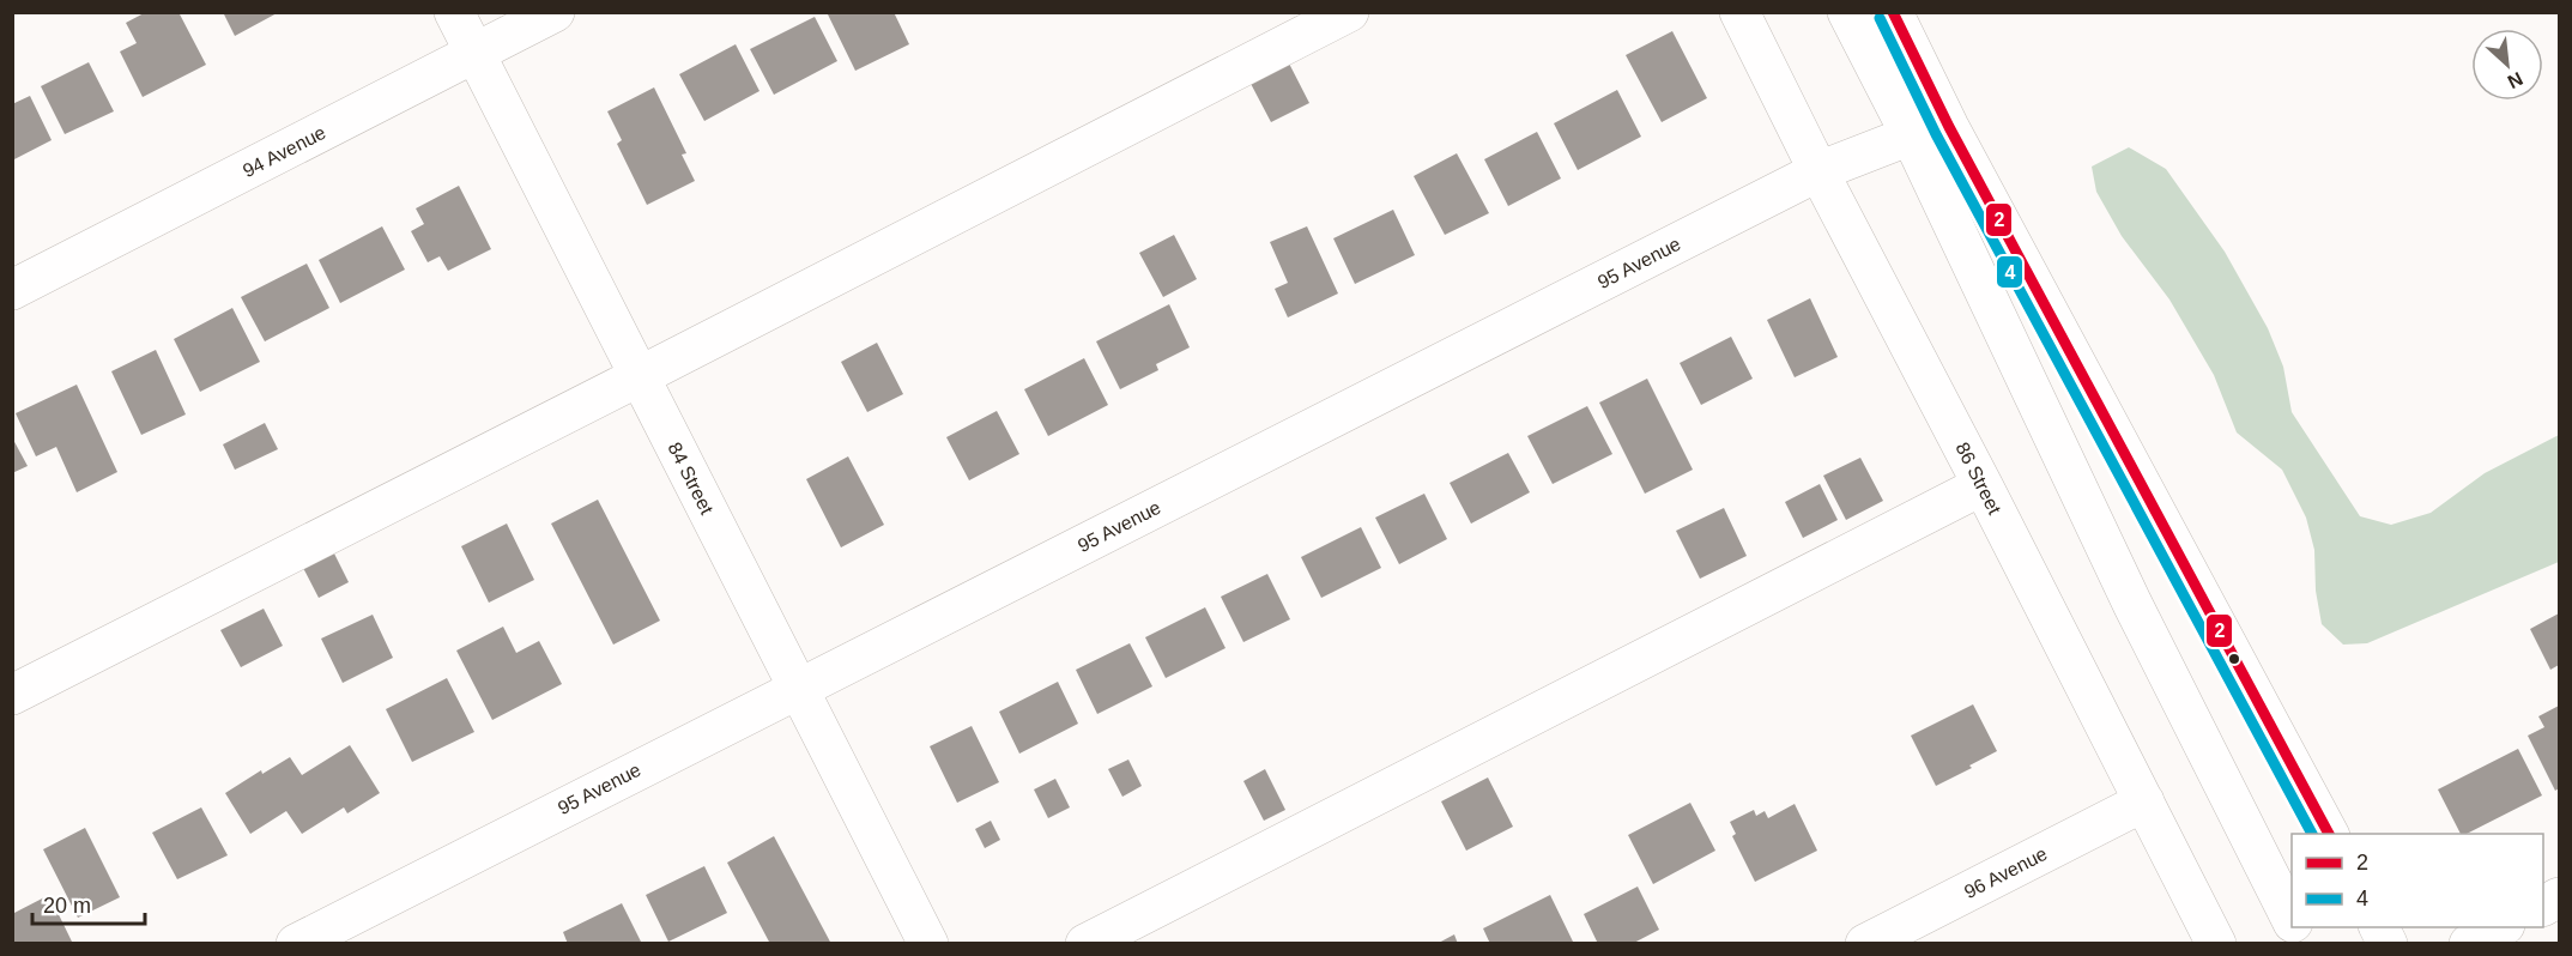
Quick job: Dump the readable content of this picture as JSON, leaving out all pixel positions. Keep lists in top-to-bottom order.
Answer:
{
  "streets": {
    "street": [
      "94 Avenue",
      "95 Avenue",
      "84 Street",
      "86 Street",
      "96 Avenue"
    ]
  },
  "crossings": [
    ["94 Avenue", "84 Street"],
    ["95 Avenue", "84 Street"],
    ["95 Avenue", "86 Street"],
    ["86 Street", "96 Avenue"]
  ],
  "lines": ["transit line 2", "transit line 4"],
  "legend": ["2", "4"],
  "scale_bar": "20 m",
  "north": "bottom right"
}
